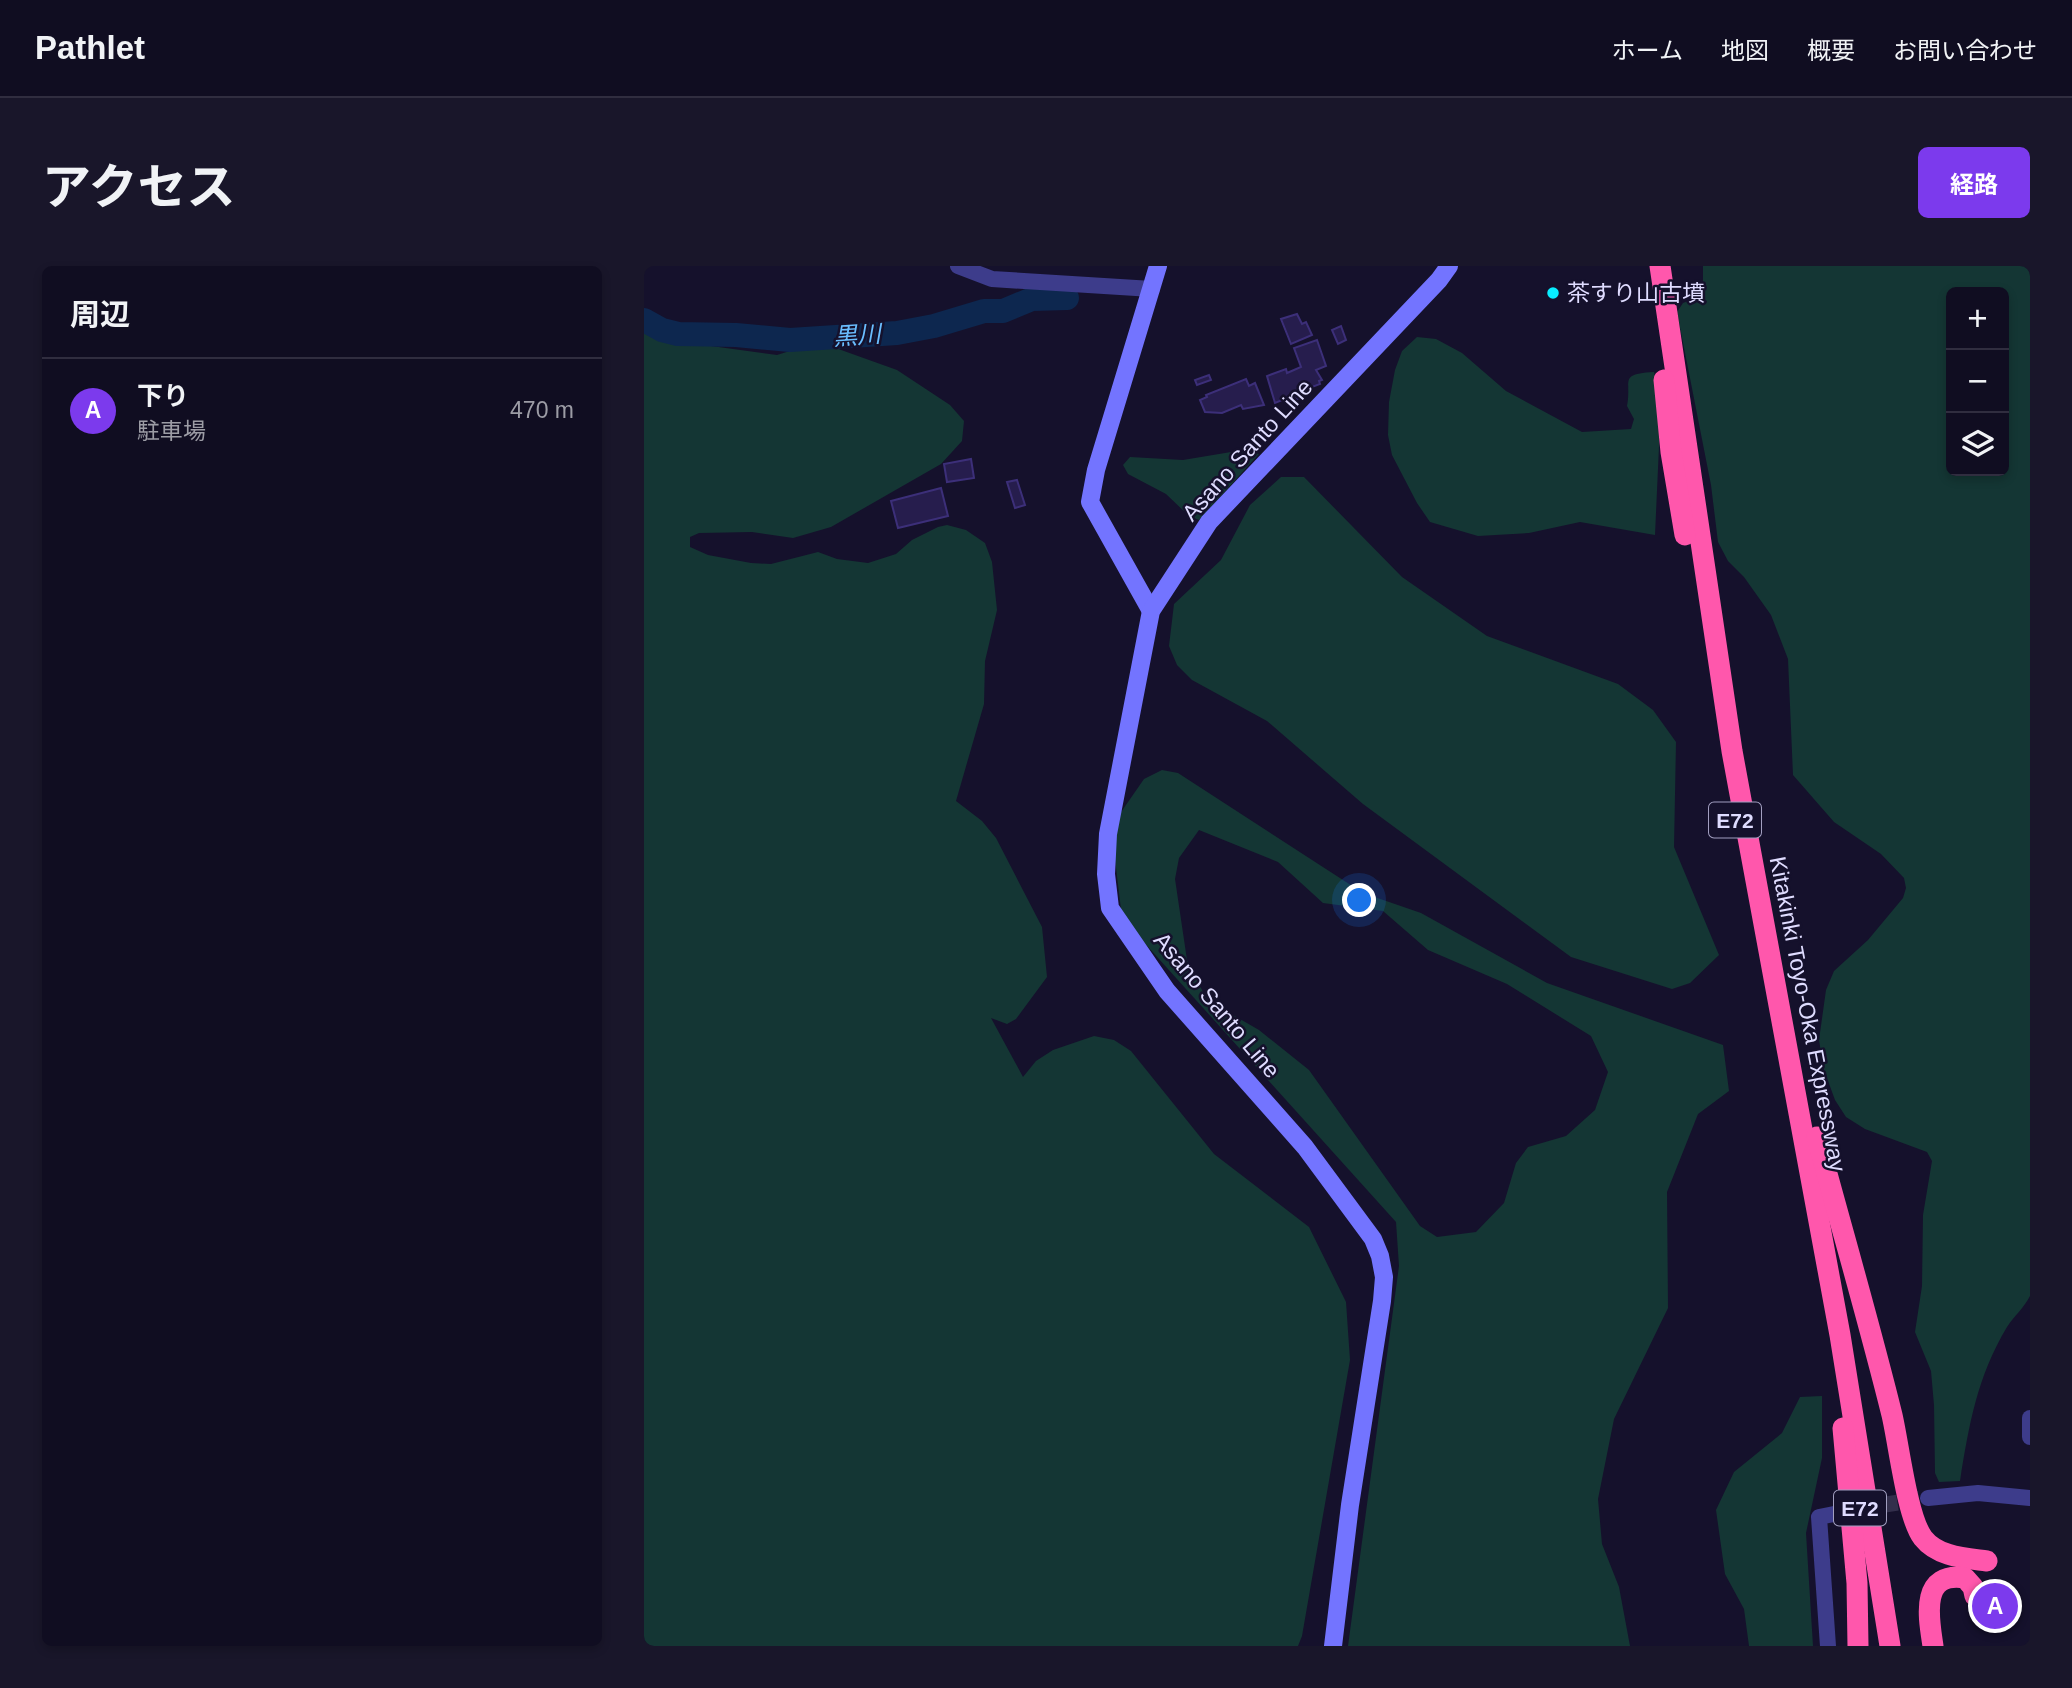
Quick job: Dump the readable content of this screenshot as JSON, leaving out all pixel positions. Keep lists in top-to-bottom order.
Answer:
{
  "streets": {
    "highway": ["E72", "Kitakinki Toyo-Oka Expressway"],
    "main road": ["Asano Santo Line"]
  },
  "water": ["黒川"],
  "places": ["茶すり山古墳"],
  "page": {
    "header": "Pathlet",
    "nav": [
      "ホーム",
      "地図",
      "概要",
      "お問い合わせ"
    ],
    "title": "アクセス",
    "buttons": "経路",
    "heading": "周辺",
    "map_buttons": ["+", "−"],
    "list": [
      {
        "mark": "A",
        "name": "下り",
        "note": "駐車場",
        "value": "470 m"
      }
    ],
    "pins": "A"
  }
}
